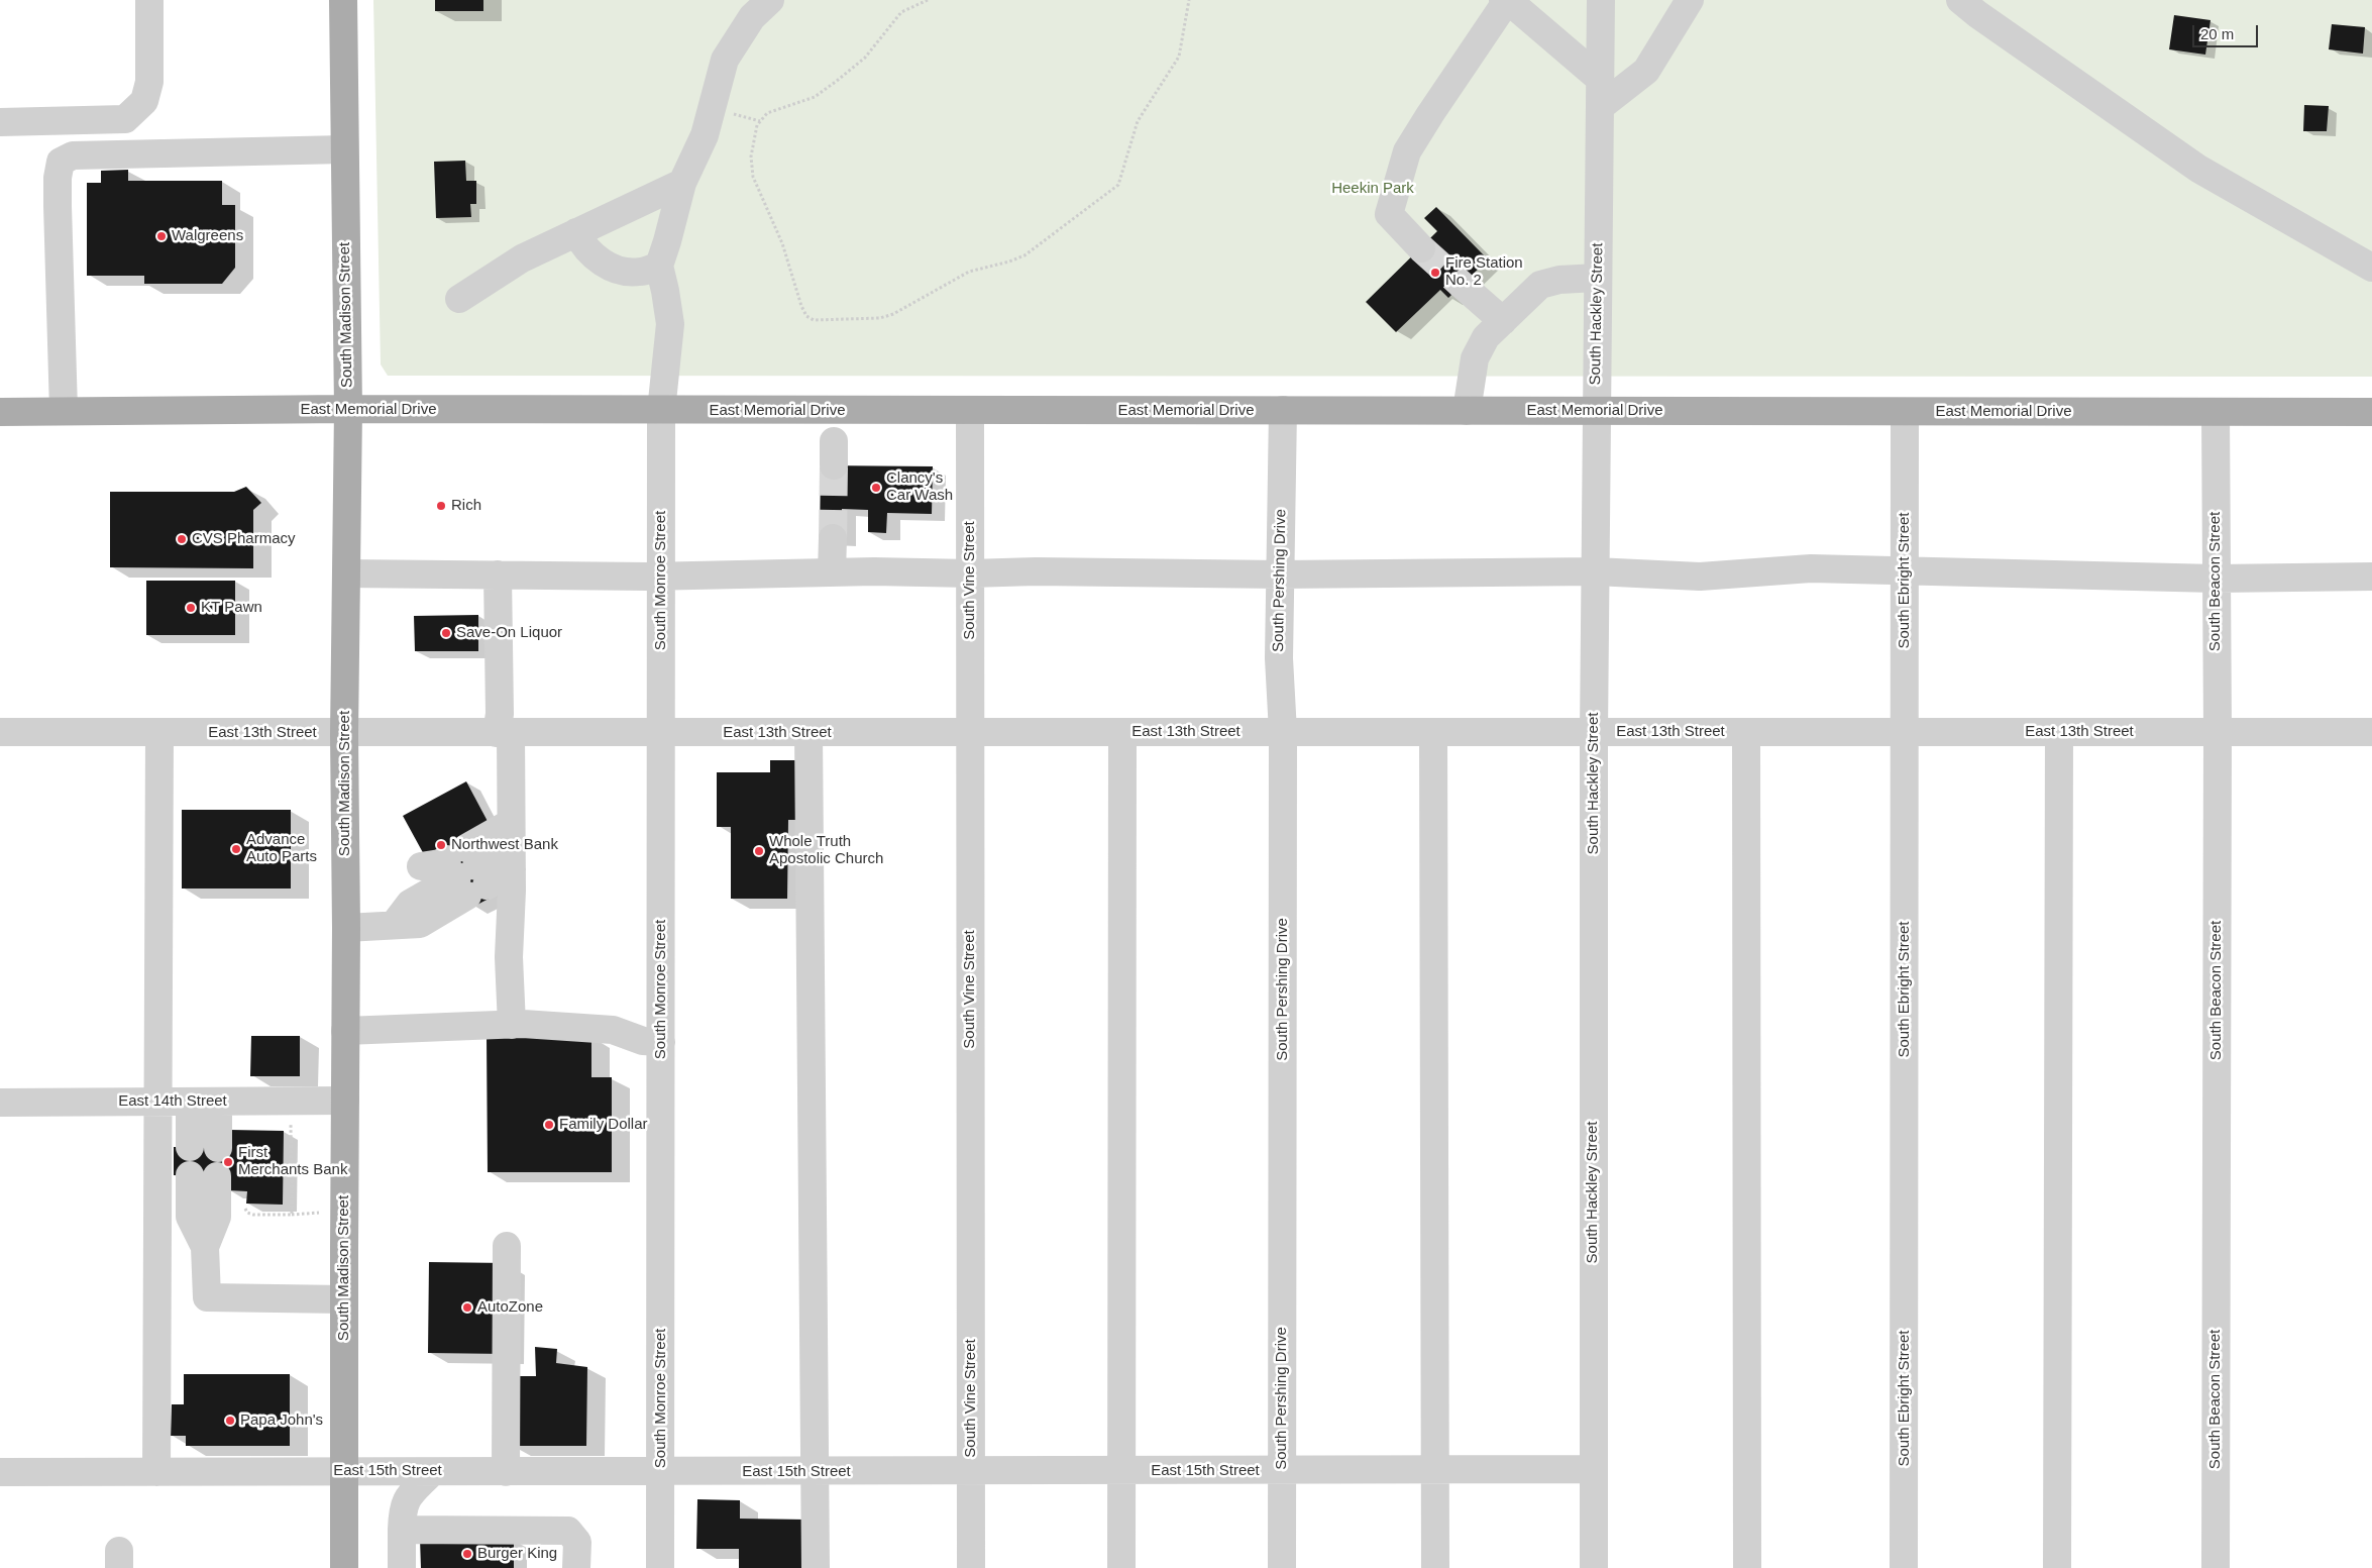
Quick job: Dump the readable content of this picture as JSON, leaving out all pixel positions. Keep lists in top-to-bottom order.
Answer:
{
  "streets": {
    "main road": ["South Madison Street", "East Memorial Drive"],
    "street": [
      "South Hackley Street",
      "South Monroe Street",
      "South Vine Street",
      "South Pershing Drive",
      "South Ebright Street",
      "South Beacon Street",
      "East 13th Street",
      "East 14th Street",
      "East 15th Street"
    ]
  },
  "crossings": [
    ["South Hackley Street", "East Memorial Drive"],
    ["South Hackley Street", "East 13th Street"],
    ["South Hackley Street", "East 15th Street"],
    ["South Madison Street", "East Memorial Drive"],
    ["South Madison Street", "East 13th Street"],
    ["South Madison Street", "East 14th Street"],
    ["South Madison Street", "East 15th Street"],
    ["East Memorial Drive", "South Monroe Street"],
    ["East Memorial Drive", "South Vine Street"],
    ["East Memorial Drive", "South Pershing Drive"],
    ["East Memorial Drive", "South Ebright Street"],
    ["East Memorial Drive", "South Beacon Street"],
    ["South Monroe Street", "East 13th Street"],
    ["South Monroe Street", "East 15th Street"],
    ["South Vine Street", "East 13th Street"],
    ["South Vine Street", "East 15th Street"],
    ["South Pershing Drive", "East 13th Street"],
    ["South Pershing Drive", "East 15th Street"],
    ["South Ebright Street", "East 13th Street"],
    ["South Beacon Street", "East 13th Street"]
  ],
  "parks": ["Heekin Park"],
  "places": [
    "Walgreens",
    "Fire Station No. 2",
    "Clancy's Car Wash",
    "Rich",
    "CVS Pharmacy",
    "KT Pawn",
    "Save-On Liquor",
    "Northwest Bank",
    "Advance Auto Parts",
    "Whole Truth Apostolic Church",
    "Family Dollar",
    "First Merchants Bank",
    "AutoZone",
    "Papa John's",
    "Burger King"
  ],
  "scale_bar": "20 m"
}
